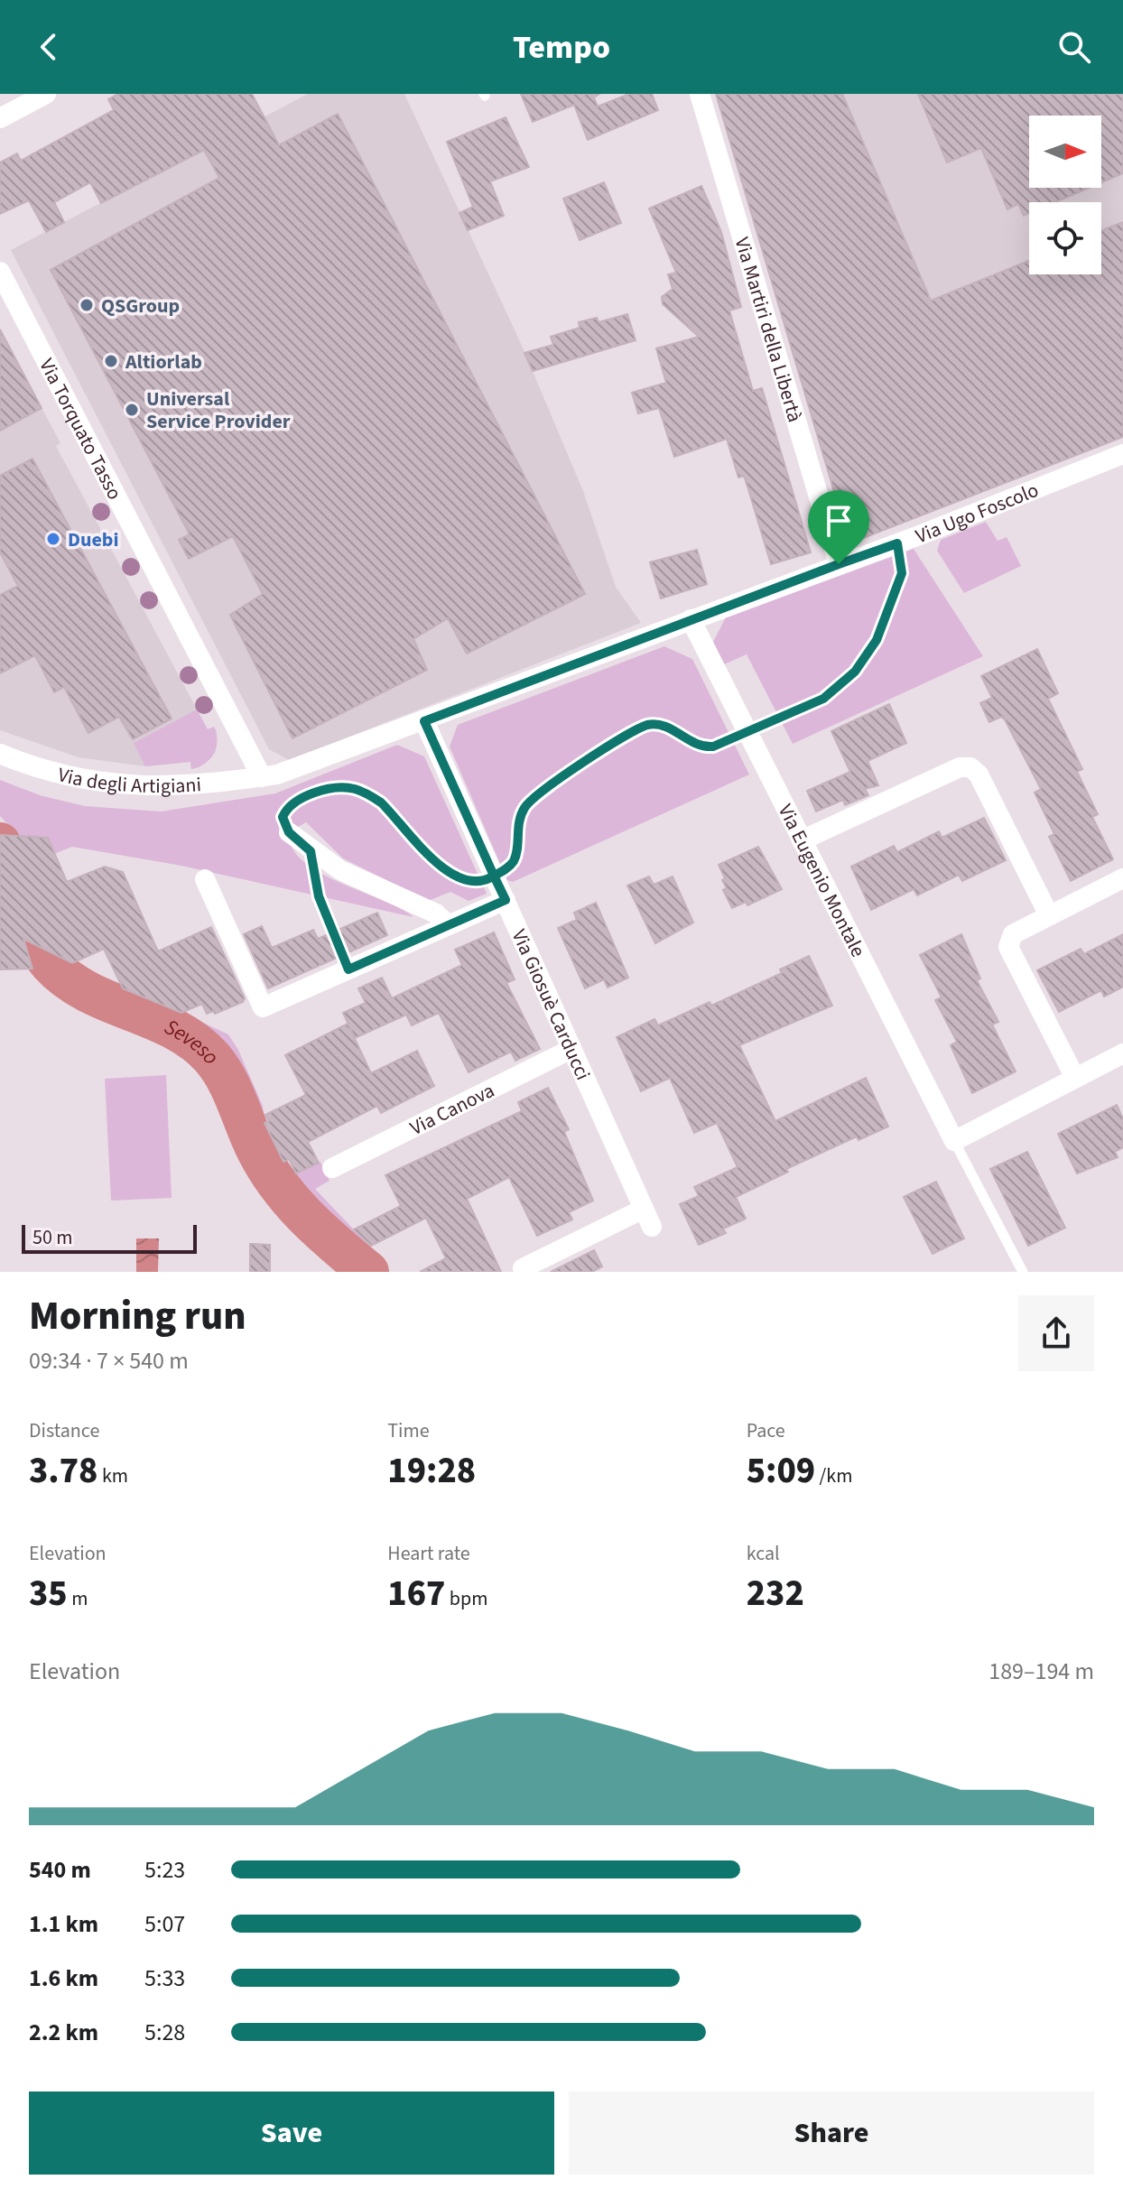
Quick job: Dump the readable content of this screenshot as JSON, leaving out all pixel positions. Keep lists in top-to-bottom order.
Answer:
{
  "streets": {
    "street": [
      "Via Martiri della Libertà",
      "Via Torquato Tasso",
      "Via Ugo Foscolo",
      "Via degli Artigiani",
      "Via Eugenio Montale",
      "Via Giosuè Carducci",
      "Via Canova"
    ]
  },
  "crossings": [
    ["Via Martiri della Libertà", "Via Ugo Foscolo"],
    ["Via Torquato Tasso", "Via Ugo Foscolo"],
    ["Via Torquato Tasso", "Via degli Artigiani"],
    ["Via Ugo Foscolo", "Via degli Artigiani"],
    ["Via Ugo Foscolo", "Via Eugenio Montale"],
    ["Via Ugo Foscolo", "Via Giosuè Carducci"],
    ["Via Giosuè Carducci", "Via Canova"]
  ],
  "water": ["Seveso"],
  "places": [
    "QSGroup",
    "Altiorlab",
    "Universal Service Provider",
    "Duebi"
  ],
  "scale_bar": "50 m",
  "north": "right",
  "page": {
    "header": "Tempo",
    "scale": "50 m",
    "heading": ["Morning run", "09:34 · 7 × 540 m"],
    "stats": [
      ["Distance", "3.78 km"],
      ["Time", "19:28"],
      ["Pace", "5:09 /km"],
      ["Elevation", "35 m"],
      ["Heart rate", "167 bpm"],
      ["kcal", "232"]
    ],
    "chart": ["Elevation", "189–194 m"],
    "list": [
      {
        "name": "540 m",
        "note": "5:23"
      },
      {
        "name": "1.1 km",
        "note": "5:07"
      },
      {
        "name": "1.6 km",
        "note": "5:33"
      },
      {
        "name": "2.2 km",
        "note": "5:28"
      }
    ],
    "buttons": ["Save", "Share"]
  }
}
